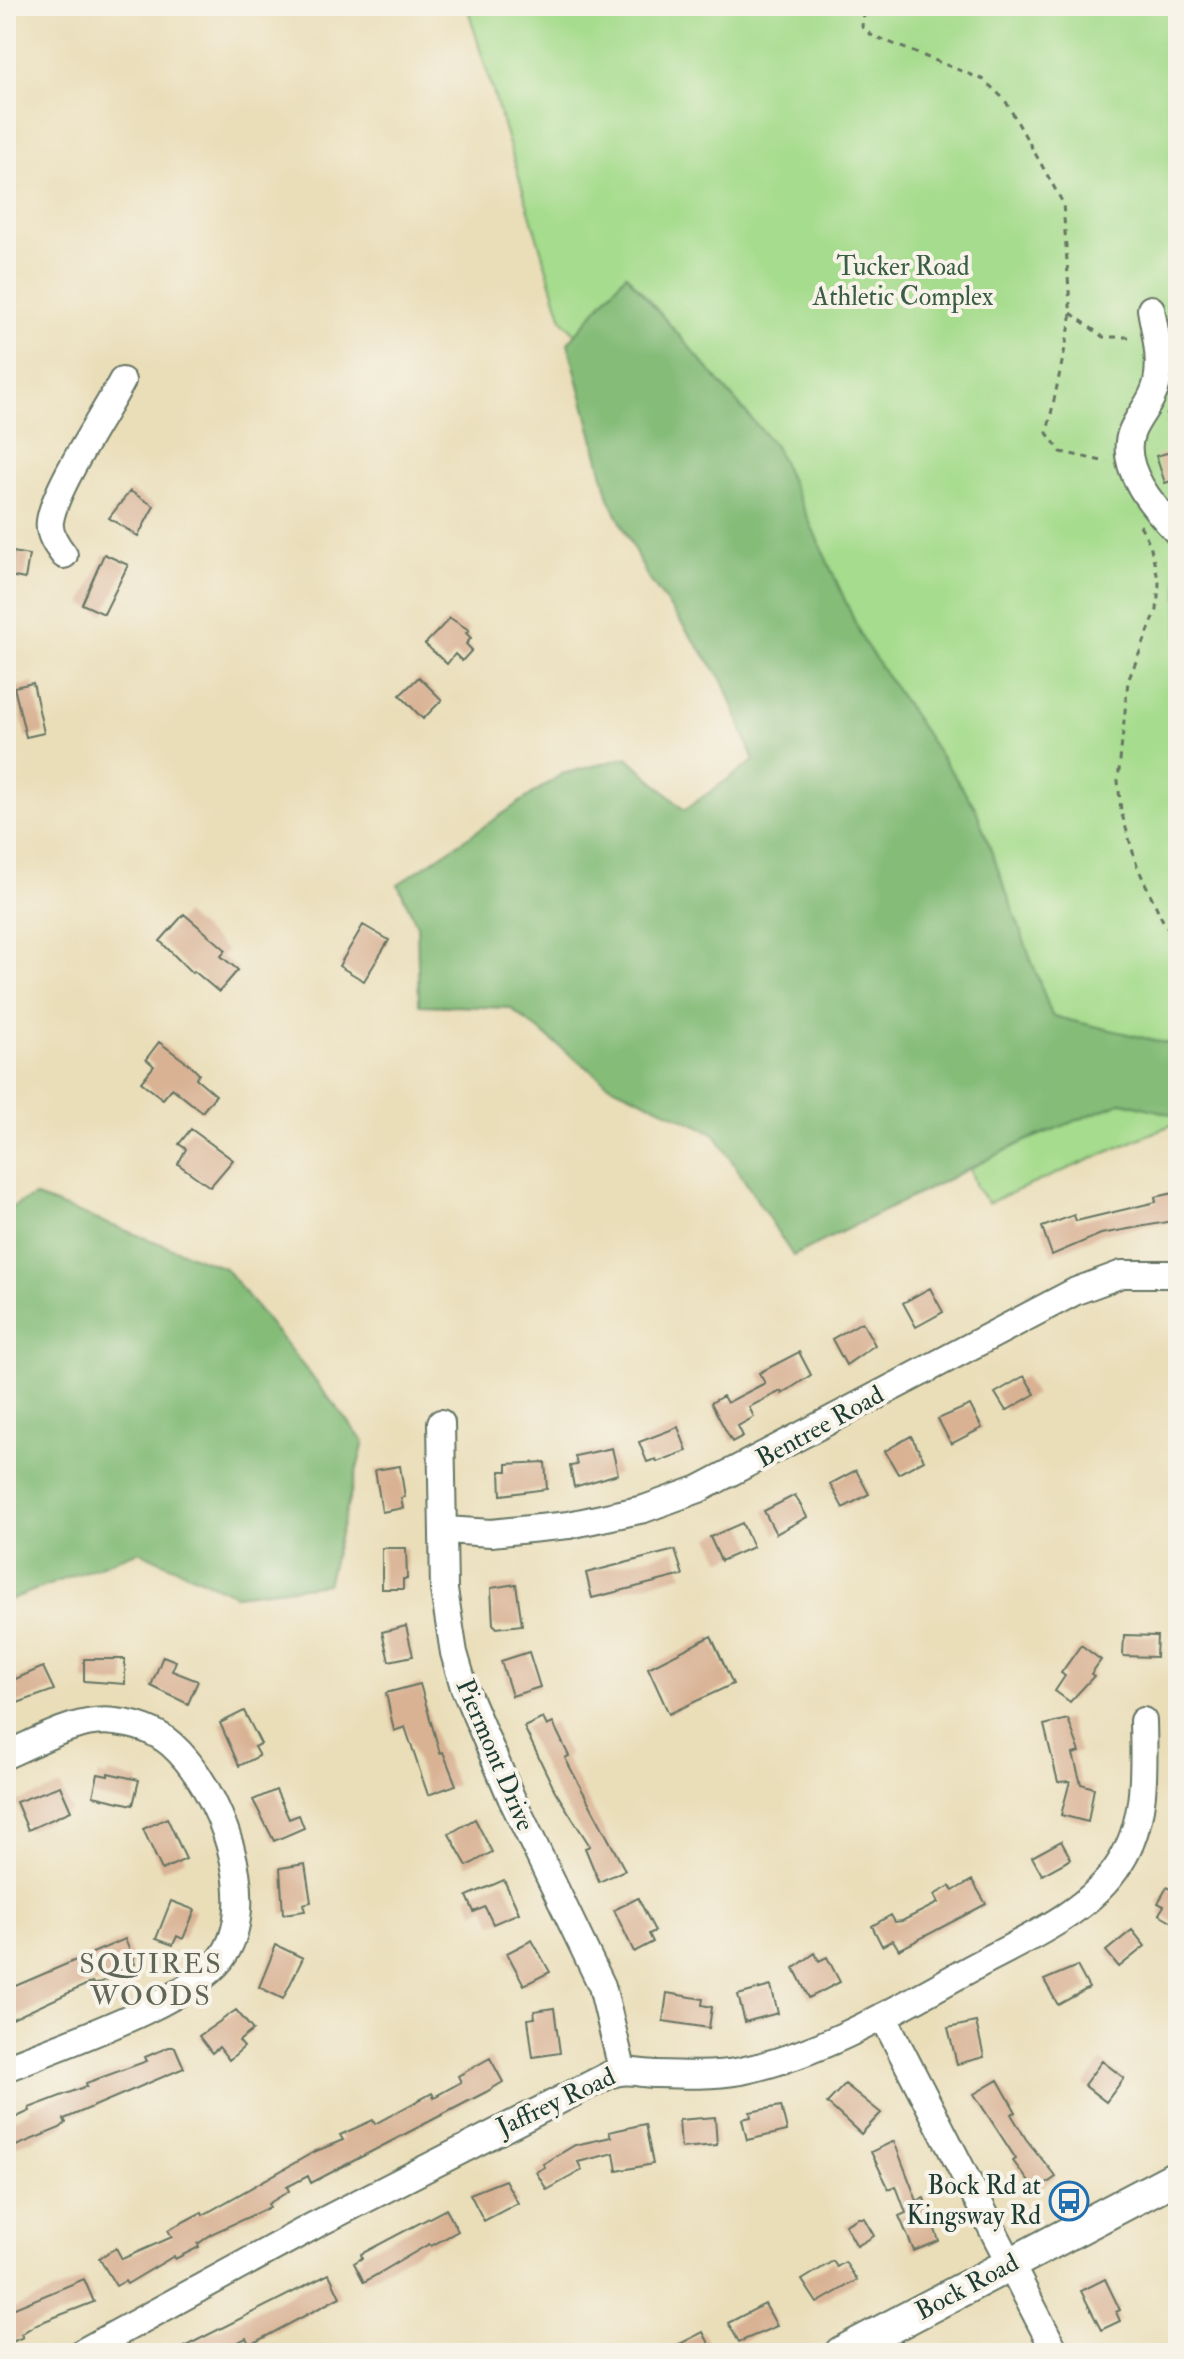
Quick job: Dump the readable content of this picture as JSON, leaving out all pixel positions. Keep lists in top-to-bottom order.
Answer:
{
  "streets": {
    "main road": ["Bock Road"],
    "street": ["Bentree Road", "Piermont Drive", "Jaffrey Road"]
  },
  "crossings": [
    ["Bentree Road", "Piermont Drive"],
    ["Piermont Drive", "Jaffrey Road"]
  ],
  "districts": ["SQUIRES WOODS"],
  "parks": ["Tucker Road Athletic Complex"],
  "places": {
    "bus stop": ["Bock Rd at Kingsway Rd"]
  }
}
